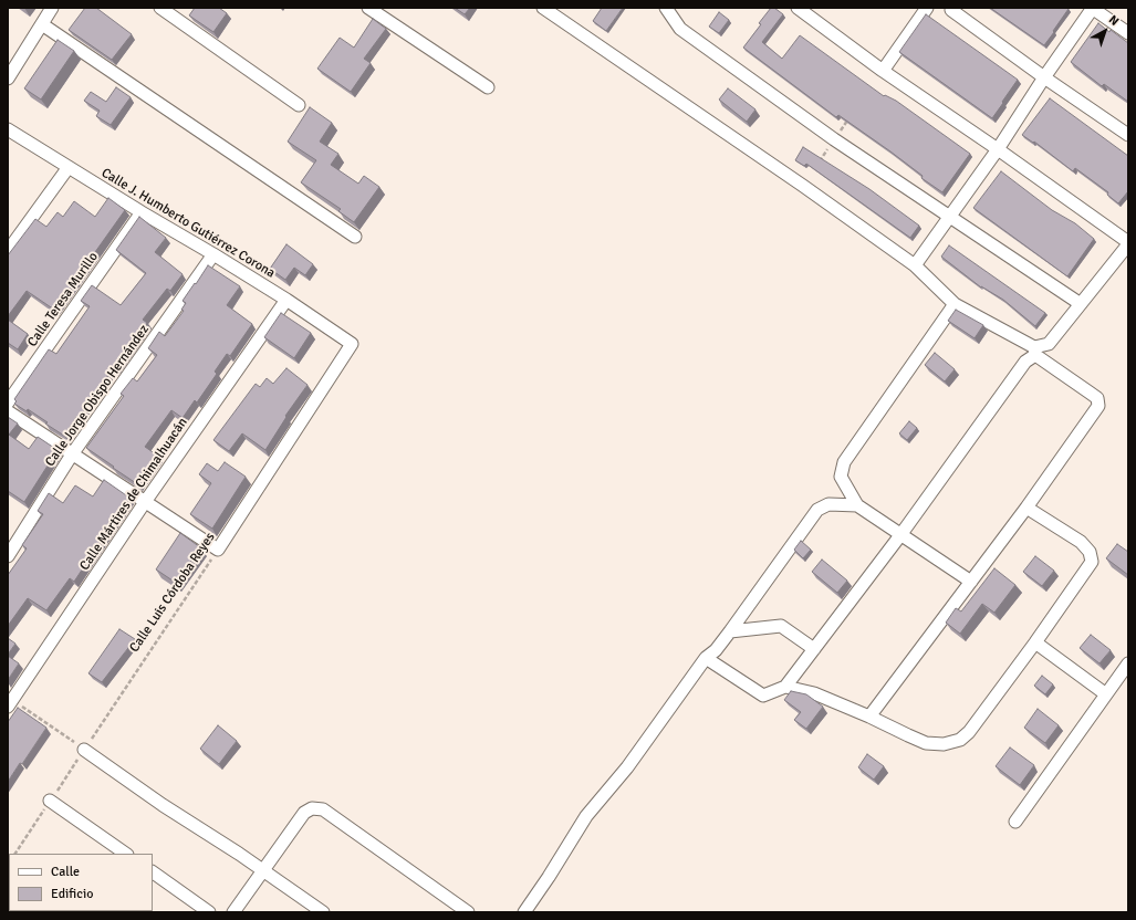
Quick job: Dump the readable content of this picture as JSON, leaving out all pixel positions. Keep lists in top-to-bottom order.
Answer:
{
  "streets": {
    "street": [
      "Calle J. Humberto Gutiérrez Corona",
      "Calle Teresa Murillo",
      "Calle Jorge Obispo Hernández",
      "Calle Mártires de Chimalhuacán",
      "Calle Luis Córdoba Reyes"
    ]
  },
  "crossings": [
    ["Calle J. Humberto Gutiérrez Corona", "Calle Teresa Murillo"],
    ["Calle J. Humberto Gutiérrez Corona", "Calle Jorge Obispo Hernández"],
    ["Calle J. Humberto Gutiérrez Corona", "Calle Mártires de Chimalhuacán"],
    ["Calle J. Humberto Gutiérrez Corona", "Calle Luis Córdoba Reyes"]
  ],
  "legend": ["Calle", "Edificio"],
  "north": "top right"
}
